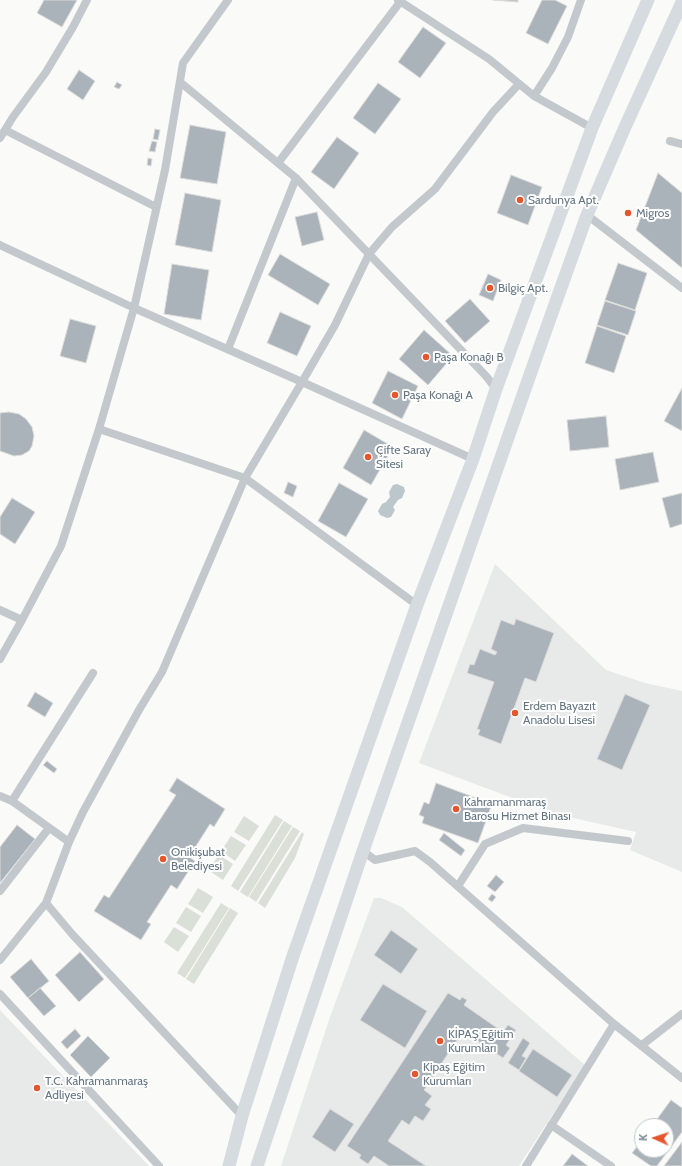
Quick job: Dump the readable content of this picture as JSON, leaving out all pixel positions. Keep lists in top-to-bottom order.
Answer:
{
  "places": [
    "Sardunya Apt.",
    "Migros",
    "Bilgiç Apt.",
    "Paşa Konağı B",
    "Paşa Konağı A",
    "Çifte Saray Sitesi",
    "Erdem Bayazıt Anadolu Lisesi",
    "Kahramanmaraş Barosu Hizmet Binası",
    "Onikişubat Belediyesi",
    "KİPAŞ Eğitim Kurumları",
    "Kipaş Eğitim Kurumları",
    "T.C. Kahramanmaraş Adliyesi"
  ],
  "north": "left"
}
